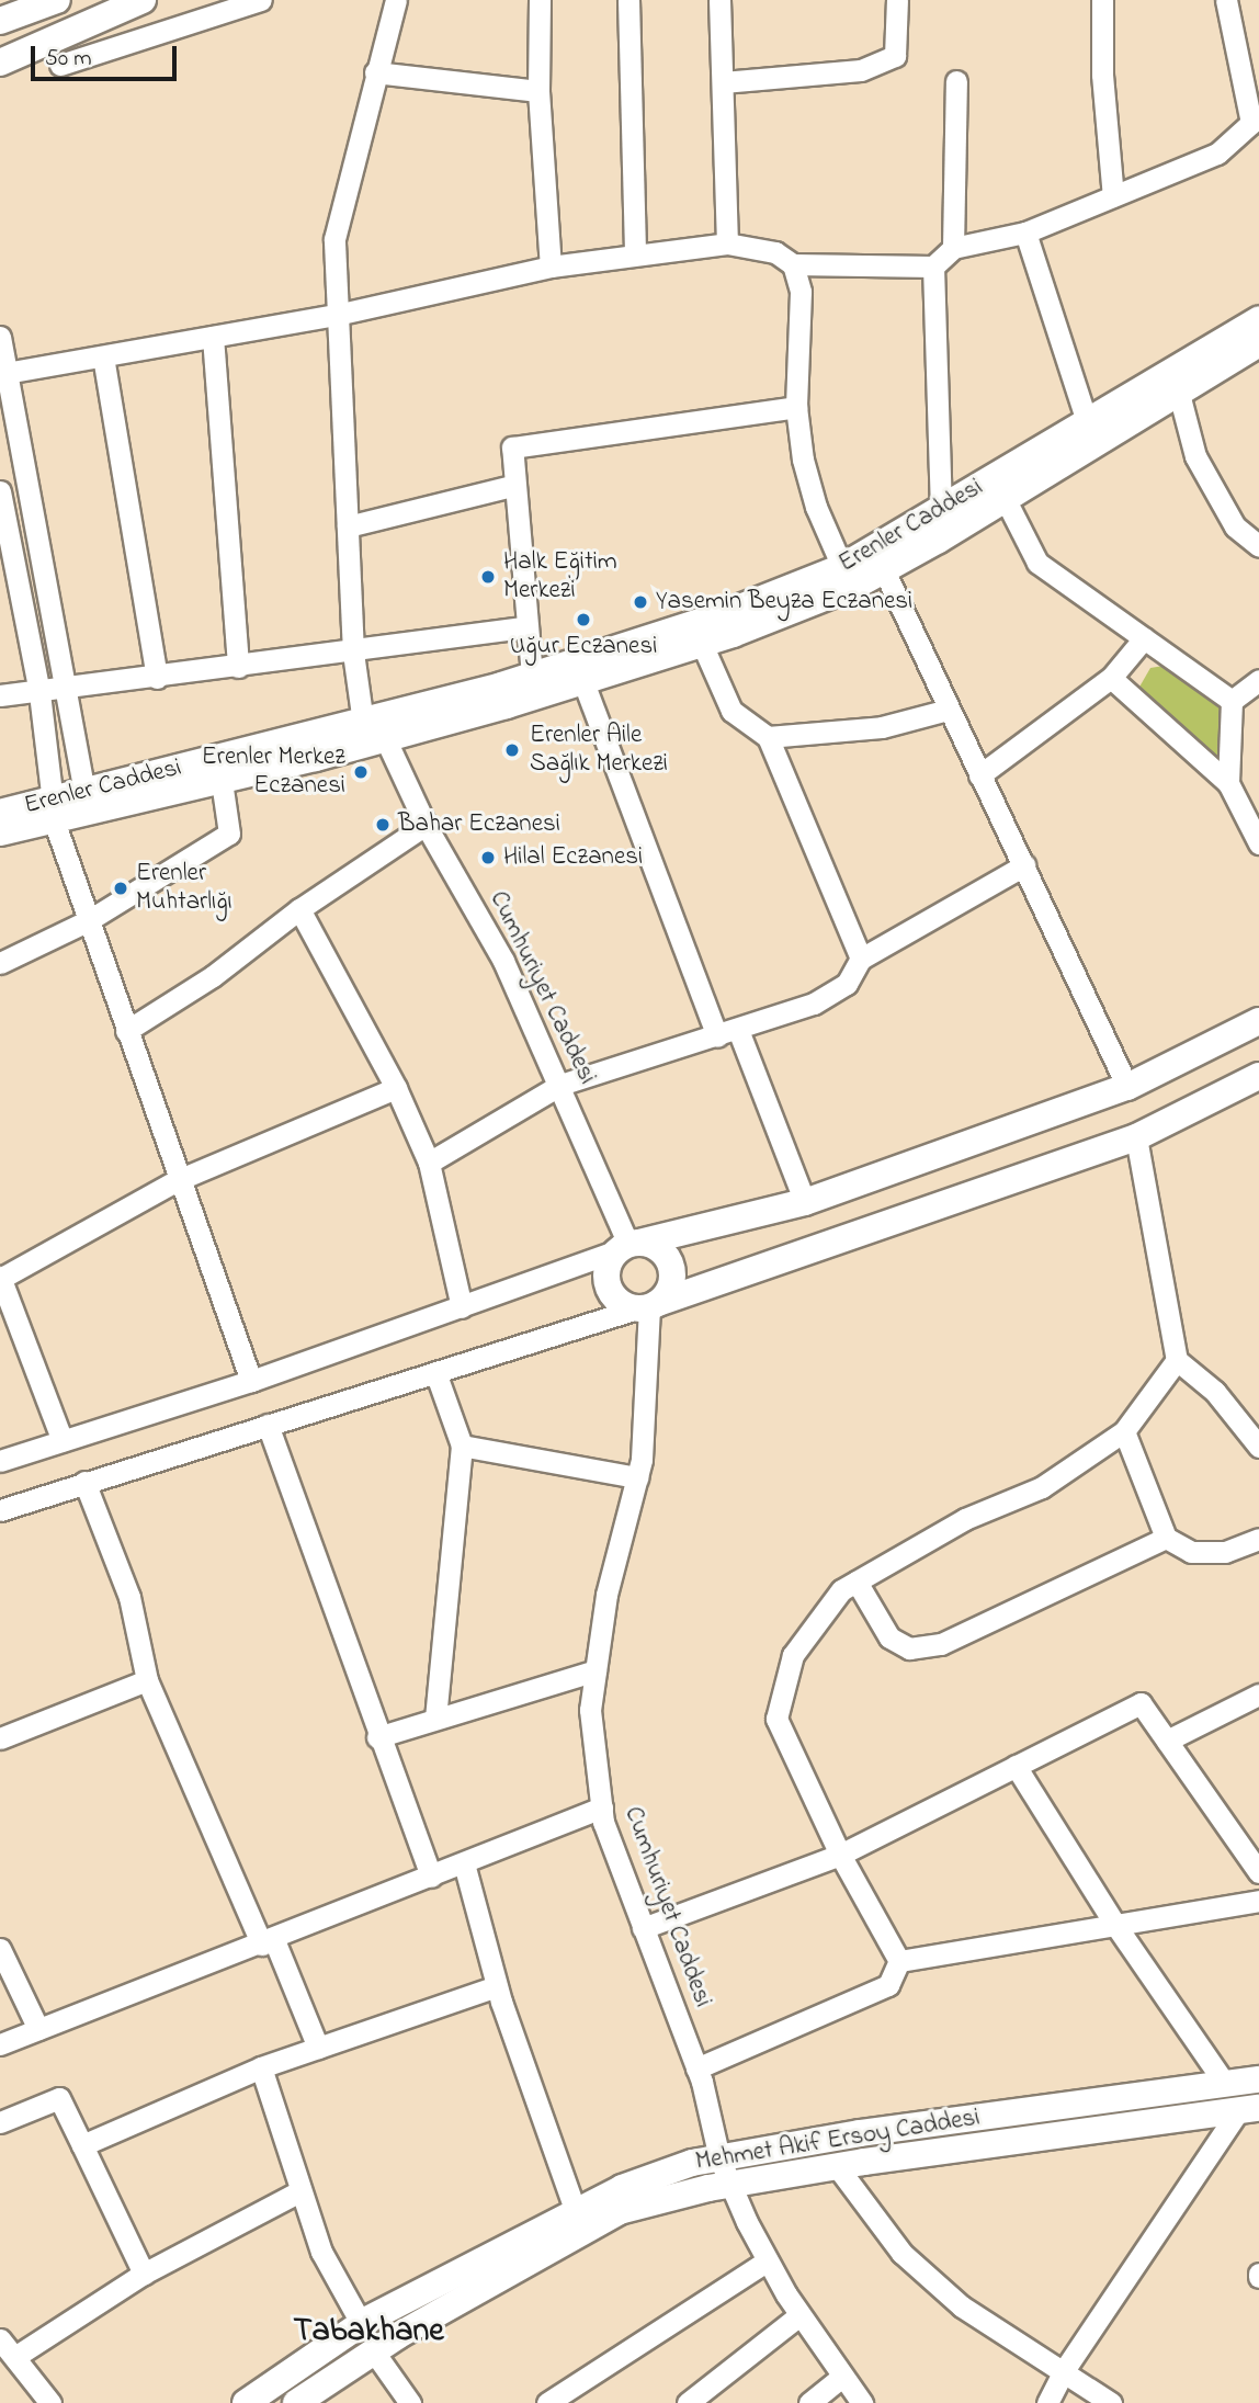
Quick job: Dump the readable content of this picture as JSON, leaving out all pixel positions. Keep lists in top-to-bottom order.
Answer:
{
  "streets": {
    "main road": ["Erenler Caddesi", "Mehmet Akif Ersoy Caddesi"],
    "street": ["Cumhuriyet Caddesi"]
  },
  "crossings": [
    ["Erenler Caddesi", "Cumhuriyet Caddesi"],
    ["Cumhuriyet Caddesi", "Mehmet Akif Ersoy Caddesi"]
  ],
  "districts": ["Tabakhane"],
  "places": [
    "Halk Eğitim Merkezi",
    "Yasemin Beyza Eczanesi",
    "Uğur Eczanesi",
    "Erenler Aile Sağlık Merkezi",
    "Erenler Merkez Eczanesi",
    "Bahar Eczanesi",
    "Hilal Eczanesi",
    "Erenler Muhtarlığı"
  ],
  "scale_bar": "50 m"
}
